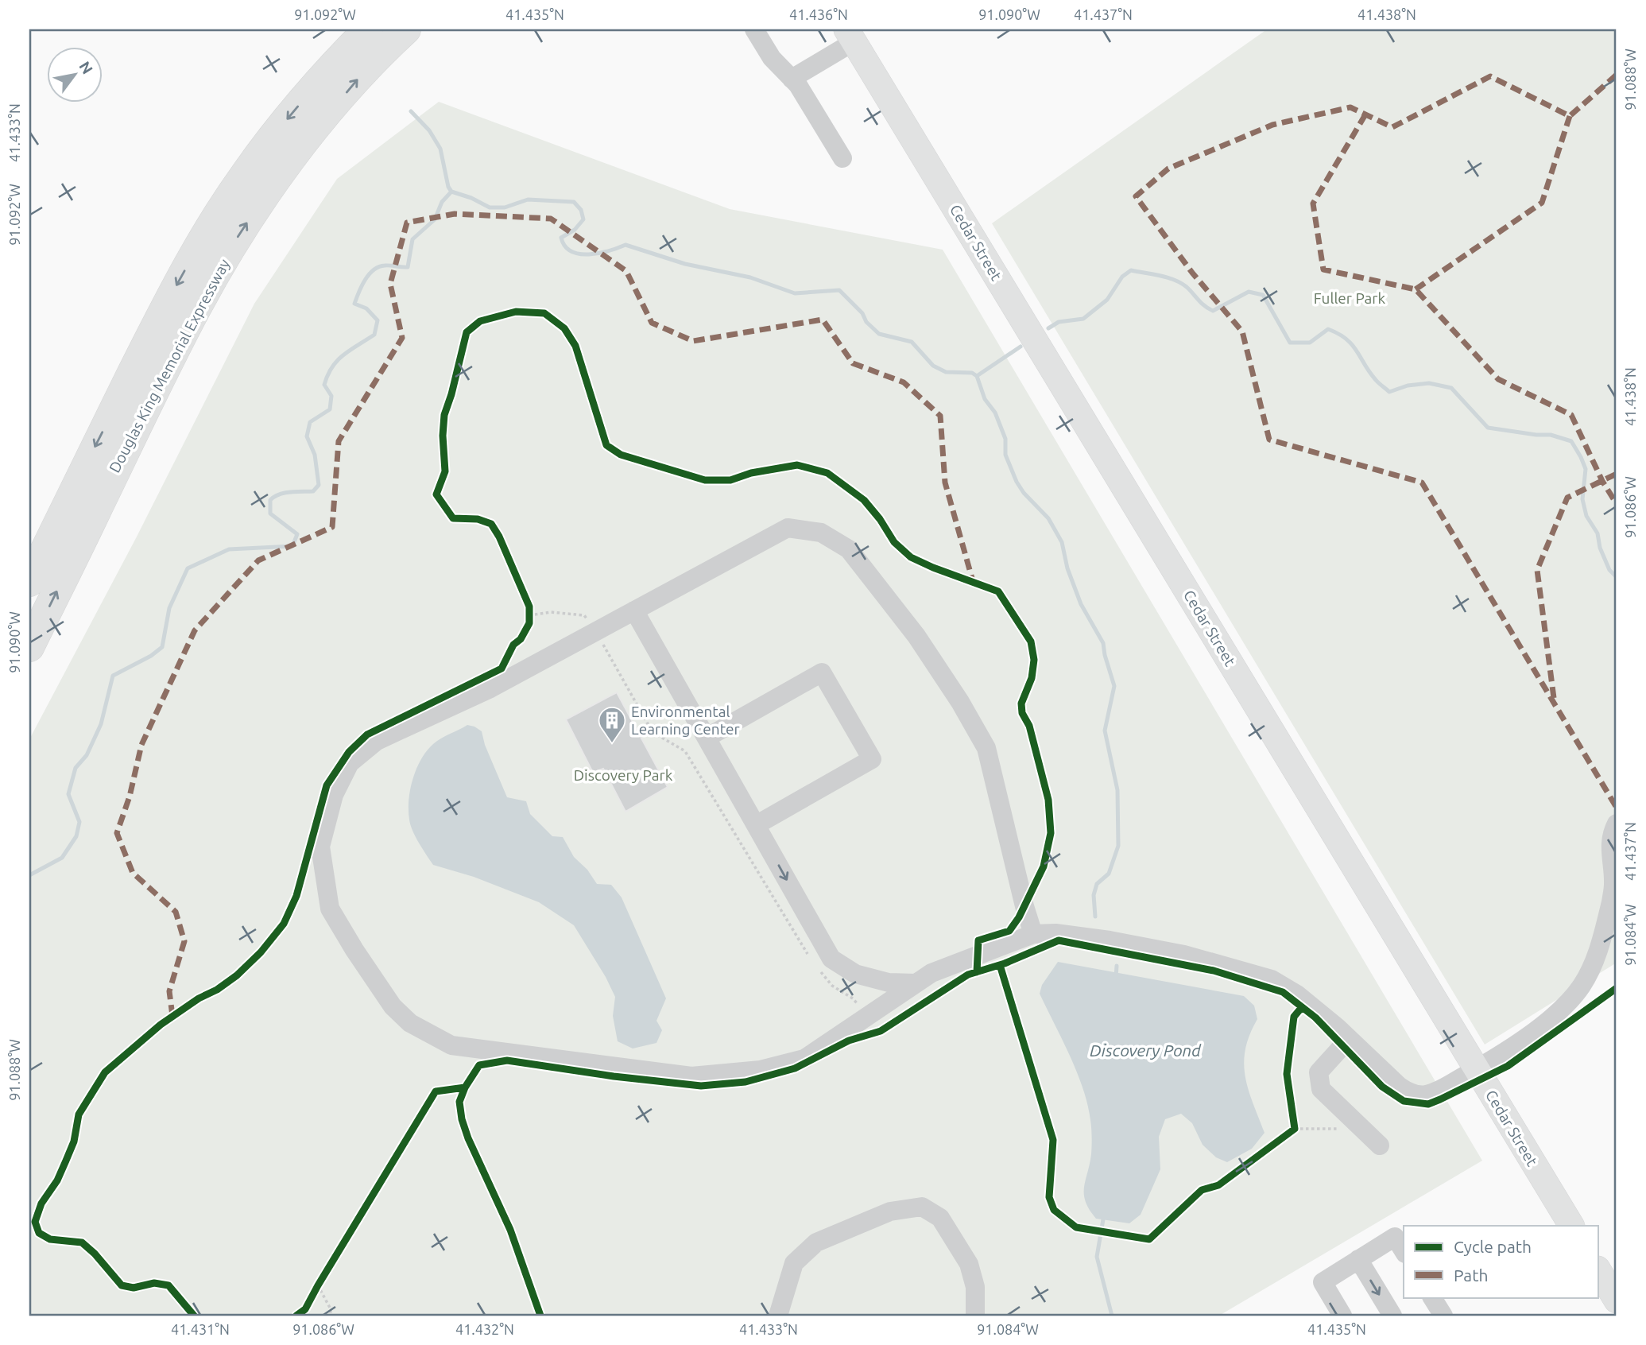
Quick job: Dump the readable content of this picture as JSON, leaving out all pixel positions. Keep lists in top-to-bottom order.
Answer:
{
  "streets": {
    "highway": ["Douglas King Memorial Expressway"],
    "main road": ["Cedar Street"]
  },
  "water": ["Discovery Pond"],
  "parks": ["Fuller Park", "Discovery Park"],
  "places": {
    "building": ["Environmental Learning Center"]
  },
  "legend": ["Cycle path", "Path"],
  "north": "top right",
  "coordinates": [
    "91.092°W",
    "41.435°N",
    "41.436°N",
    "91.090°W",
    "41.437°N",
    "41.438°N",
    "91.088°W",
    "41.433°N",
    "91.086°W",
    "91.084°W",
    "41.431°N",
    "41.432°N"
  ]
}
